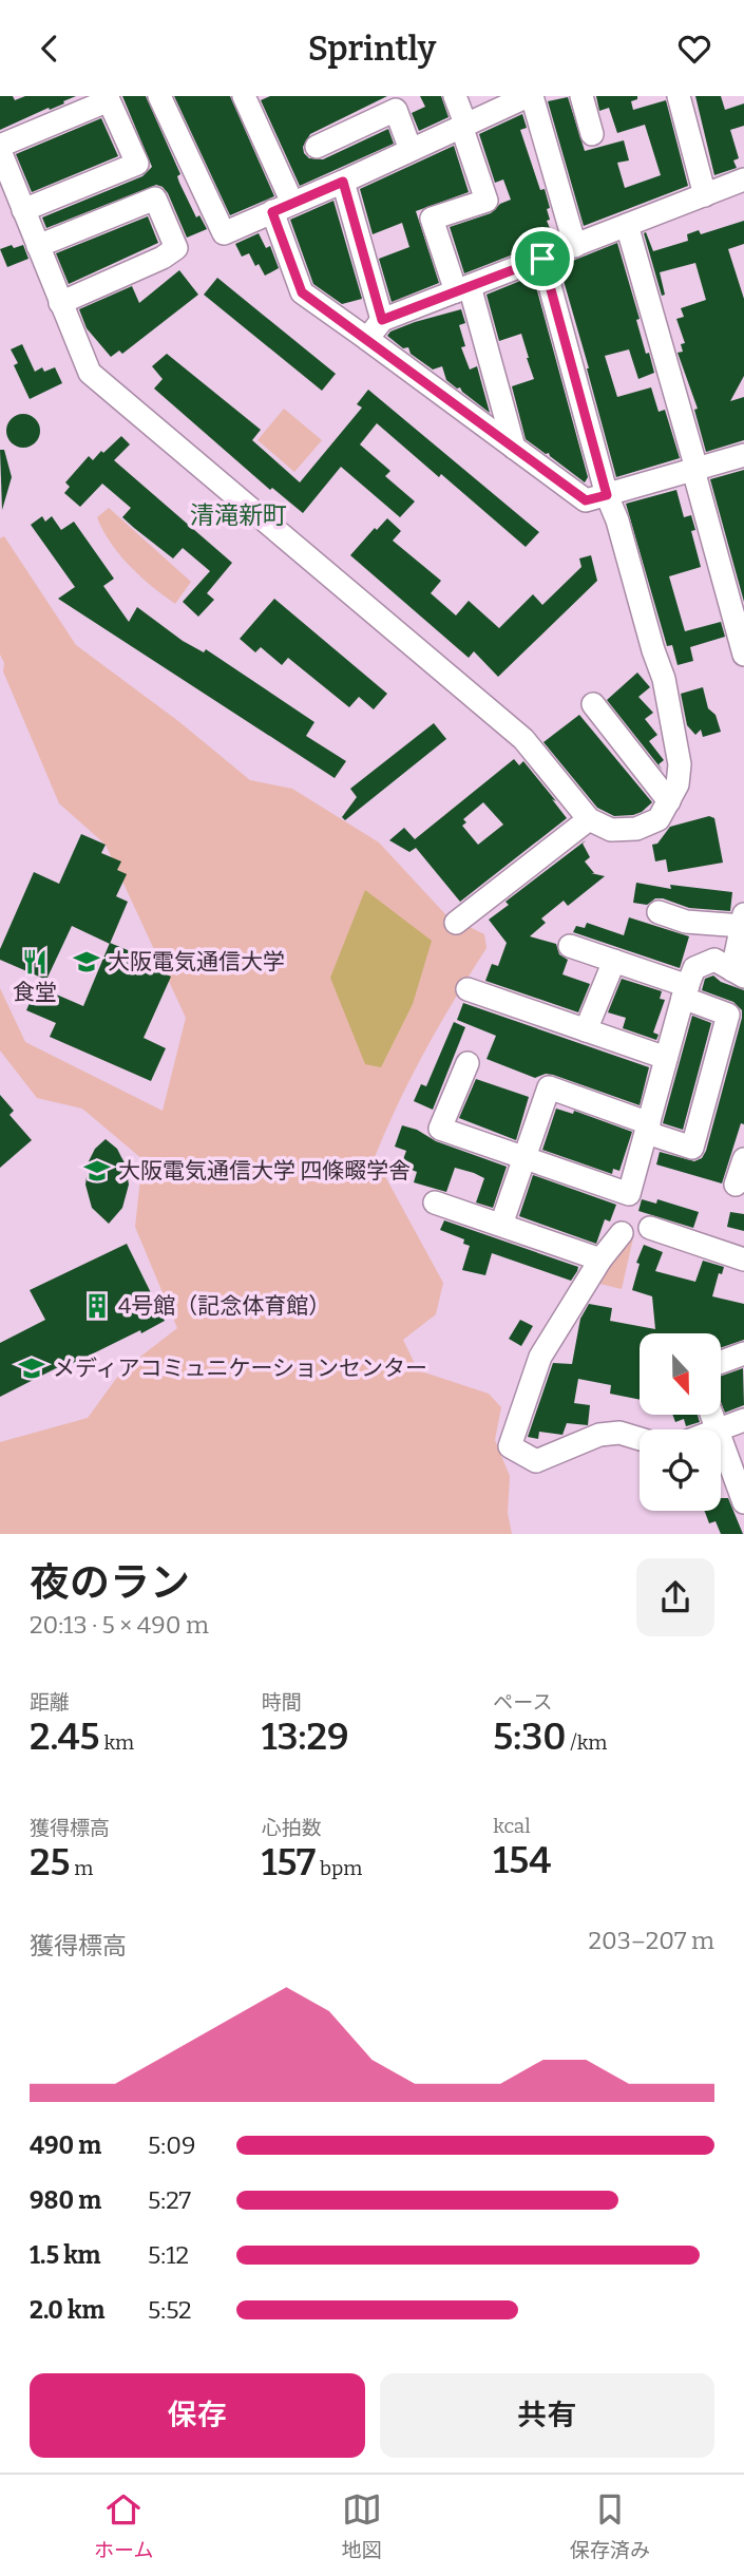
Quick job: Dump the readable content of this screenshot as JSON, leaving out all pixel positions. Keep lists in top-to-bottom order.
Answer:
{
  "districts": ["清滝新町"],
  "places": {
    "restaurant": ["食堂"],
    "school or university": ["大阪電気通信大学", "大阪電気通信大学 四條畷学舎", "メディアコミュニケーションセンター"],
    "building": ["4号館（記念体育館）"]
  },
  "north": "bottom",
  "page": {
    "header": "Sprintly",
    "heading": ["夜のラン", "20:13 · 5 × 490 m"],
    "stats": [
      ["距離", "2.45 km"],
      ["時間", "13:29"],
      ["ペース", "5:30 /km"],
      ["獲得標高", "25 m"],
      ["心拍数", "157 bpm"],
      ["kcal", "154"]
    ],
    "chart": ["獲得標高", "203–207 m"],
    "list": [
      {
        "name": "490 m",
        "note": "5:09"
      },
      {
        "name": "980 m",
        "note": "5:27"
      },
      {
        "name": "1.5 km",
        "note": "5:12"
      },
      {
        "name": "2.0 km",
        "note": "5:52"
      }
    ],
    "buttons": ["保存", "共有"],
    "tabs": ["ホーム", "地図", "保存済み"]
  }
}
